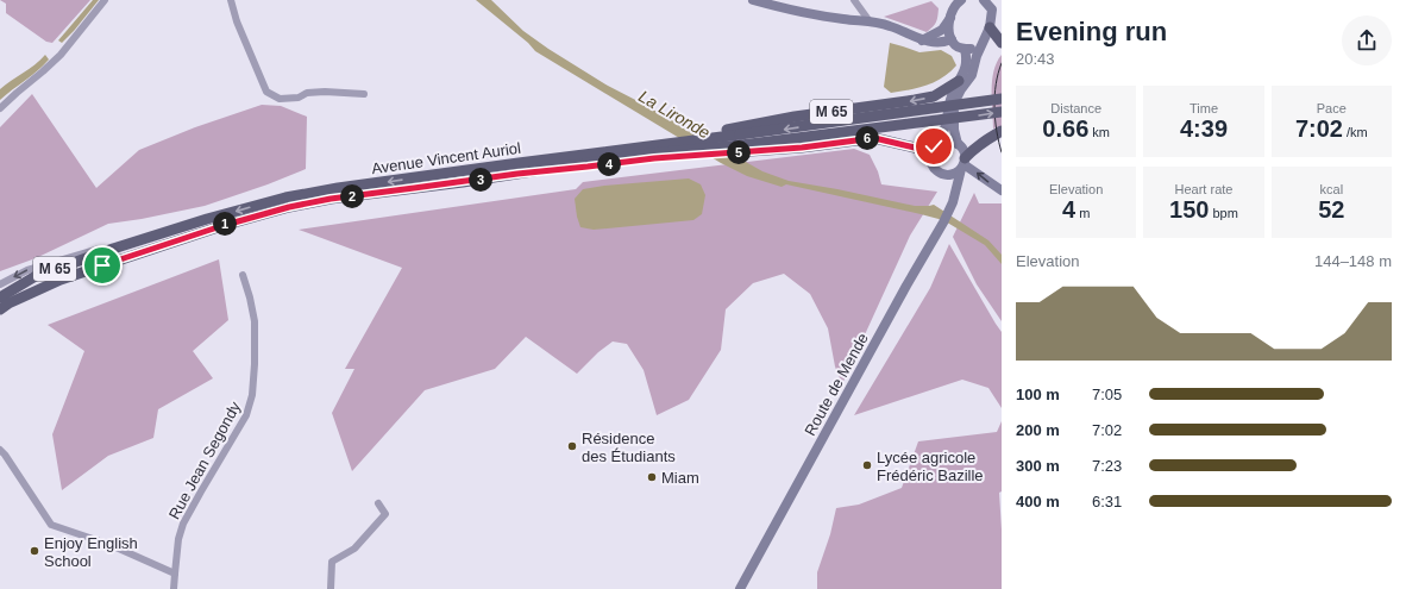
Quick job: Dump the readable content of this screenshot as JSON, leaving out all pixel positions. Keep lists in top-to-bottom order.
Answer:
{
  "streets": {
    "main road": ["M 65", "Avenue Vincent Auriol", "Route de Mende"],
    "street": ["Rue Jean Segondy"]
  },
  "crossings": [
    ["M 65", "Avenue Vincent Auriol"],
    ["M 65", "Route de Mende"]
  ],
  "water": ["La Lironde"],
  "places": [
    "Résidence des Étudiants",
    "Lycée agricole Frédéric Bazille",
    "Miam",
    "Enjoy English School"
  ],
  "page": {
    "heading": ["Evening run", "20:43"],
    "stats": [
      ["Distance", "0.66 km"],
      ["Time", "4:39"],
      ["Pace", "7:02 /km"],
      ["Elevation", "4 m"],
      ["Heart rate", "150 bpm"],
      ["kcal", "52"]
    ],
    "pins": [
      "6",
      "5",
      "4",
      "3",
      "2",
      "1"
    ],
    "chart": ["Elevation", "144–148 m"],
    "list": [
      {
        "name": "100 m",
        "note": "7:05"
      },
      {
        "name": "200 m",
        "note": "7:02"
      },
      {
        "name": "300 m",
        "note": "7:23"
      },
      {
        "name": "400 m",
        "note": "6:31"
      }
    ]
  }
}
